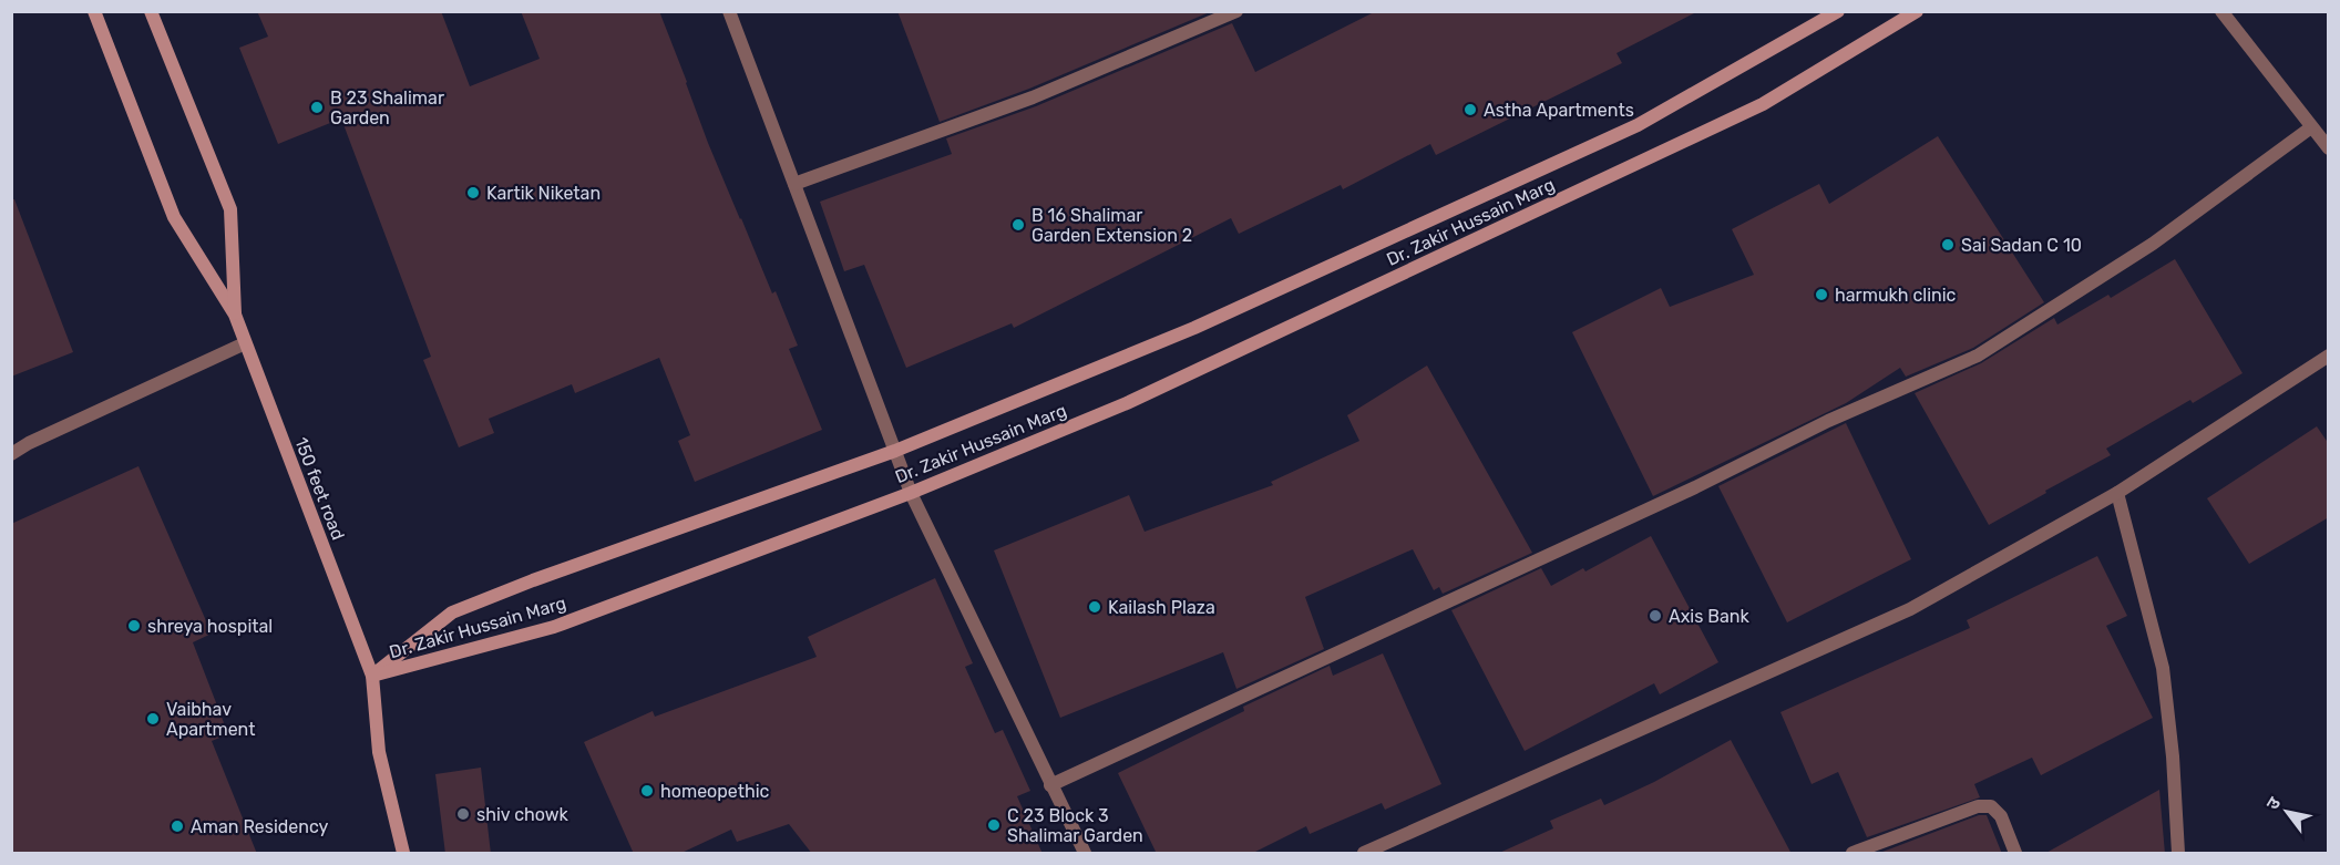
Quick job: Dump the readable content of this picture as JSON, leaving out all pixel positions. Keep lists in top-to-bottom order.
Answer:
{
  "streets": {
    "street": ["Dr. Zakir Hussain Marg", "150 feet road"]
  },
  "crossings": [
    ["Dr. Zakir Hussain Marg", "150 feet road"]
  ],
  "places": [
    "B 23 Shalimar Garden",
    "Astha Apartments",
    "Kartik Niketan",
    "B 16 Shalimar Garden Extension 2",
    "Sai Sadan C 10",
    "harmukh clinic",
    "Kailash Plaza",
    "Axis Bank",
    "shreya hospital",
    "Vaibhav Apartment",
    "homeopethic",
    "shiv chowk",
    "C 23 Block 3 Shalimar Garden",
    "Aman Residency"
  ],
  "north": "top left"
}
